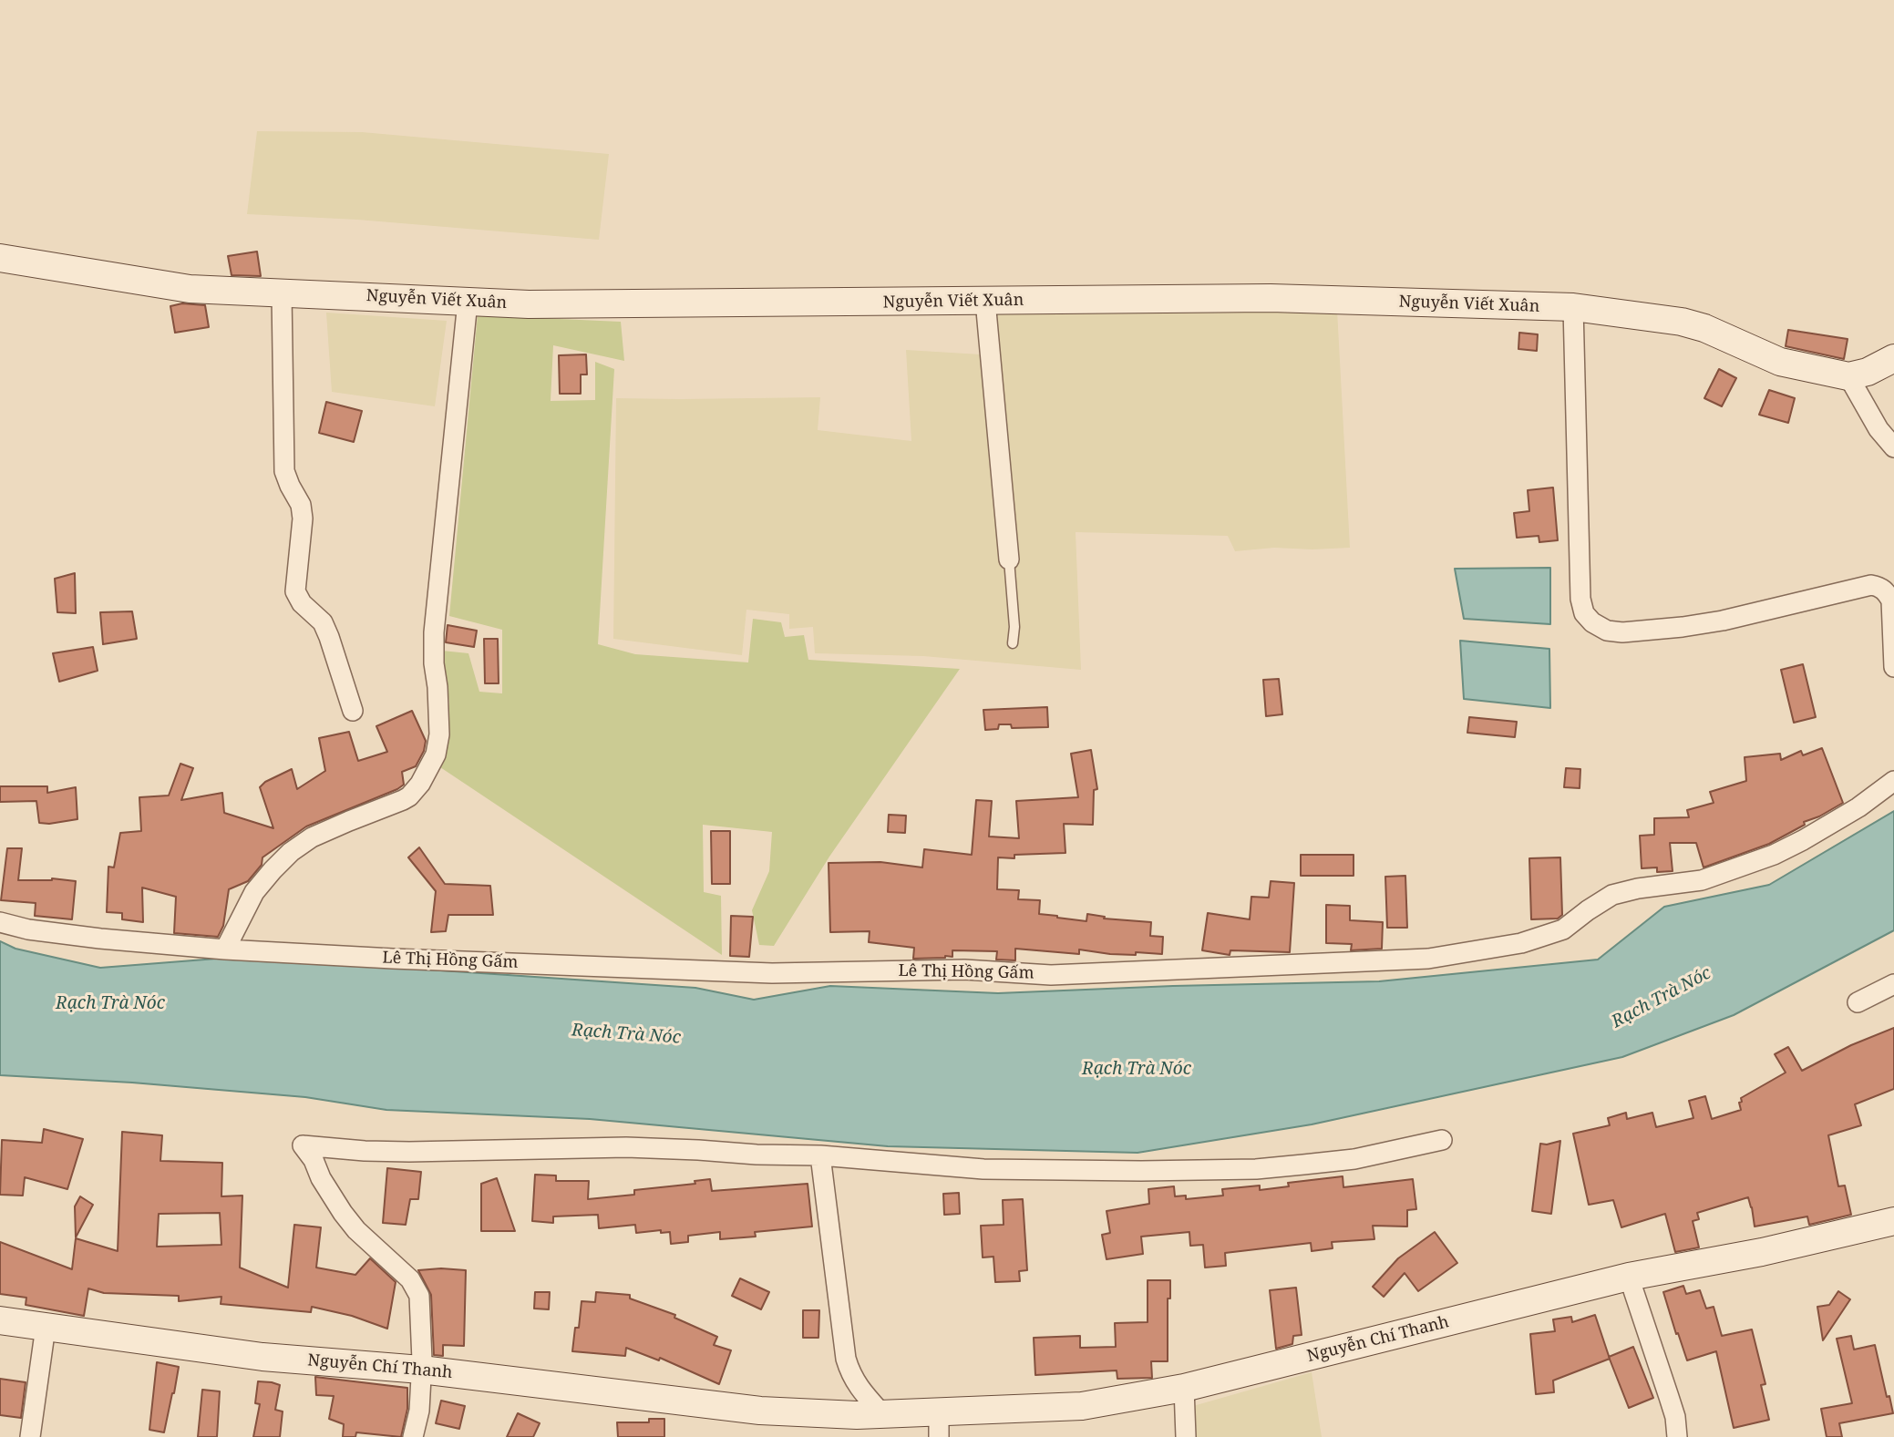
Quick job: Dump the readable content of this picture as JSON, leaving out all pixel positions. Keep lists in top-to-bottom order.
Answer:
{
  "streets": {
    "street": ["Nguyễn Viết Xuân", "Lê Thị Hồng Gấm", "Nguyễn Chí Thanh"]
  },
  "water": ["Rạch Trà Nóc"]
}
